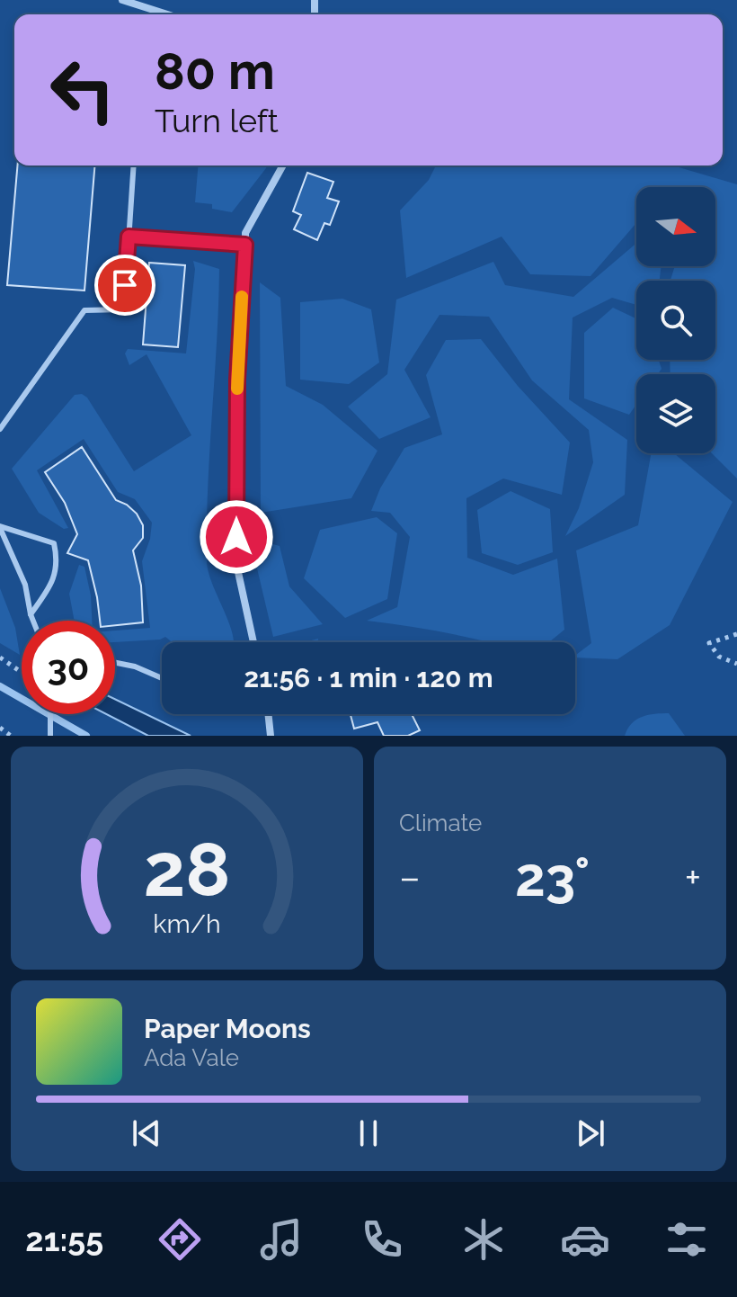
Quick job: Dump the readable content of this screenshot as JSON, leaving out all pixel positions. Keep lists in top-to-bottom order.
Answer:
{
  "north": "right",
  "page": {
    "turn": ["80 m", "Turn left"],
    "limit": "30",
    "trip": "21:56 · 1 min · 120 m",
    "tile": "Climate",
    "heat": ["−", "23°", "+"],
    "song": ["Paper Moons", "Ada Vale"],
    "tabs": "21:55",
    "gauge": ["28", "km/h"]
  }
}
